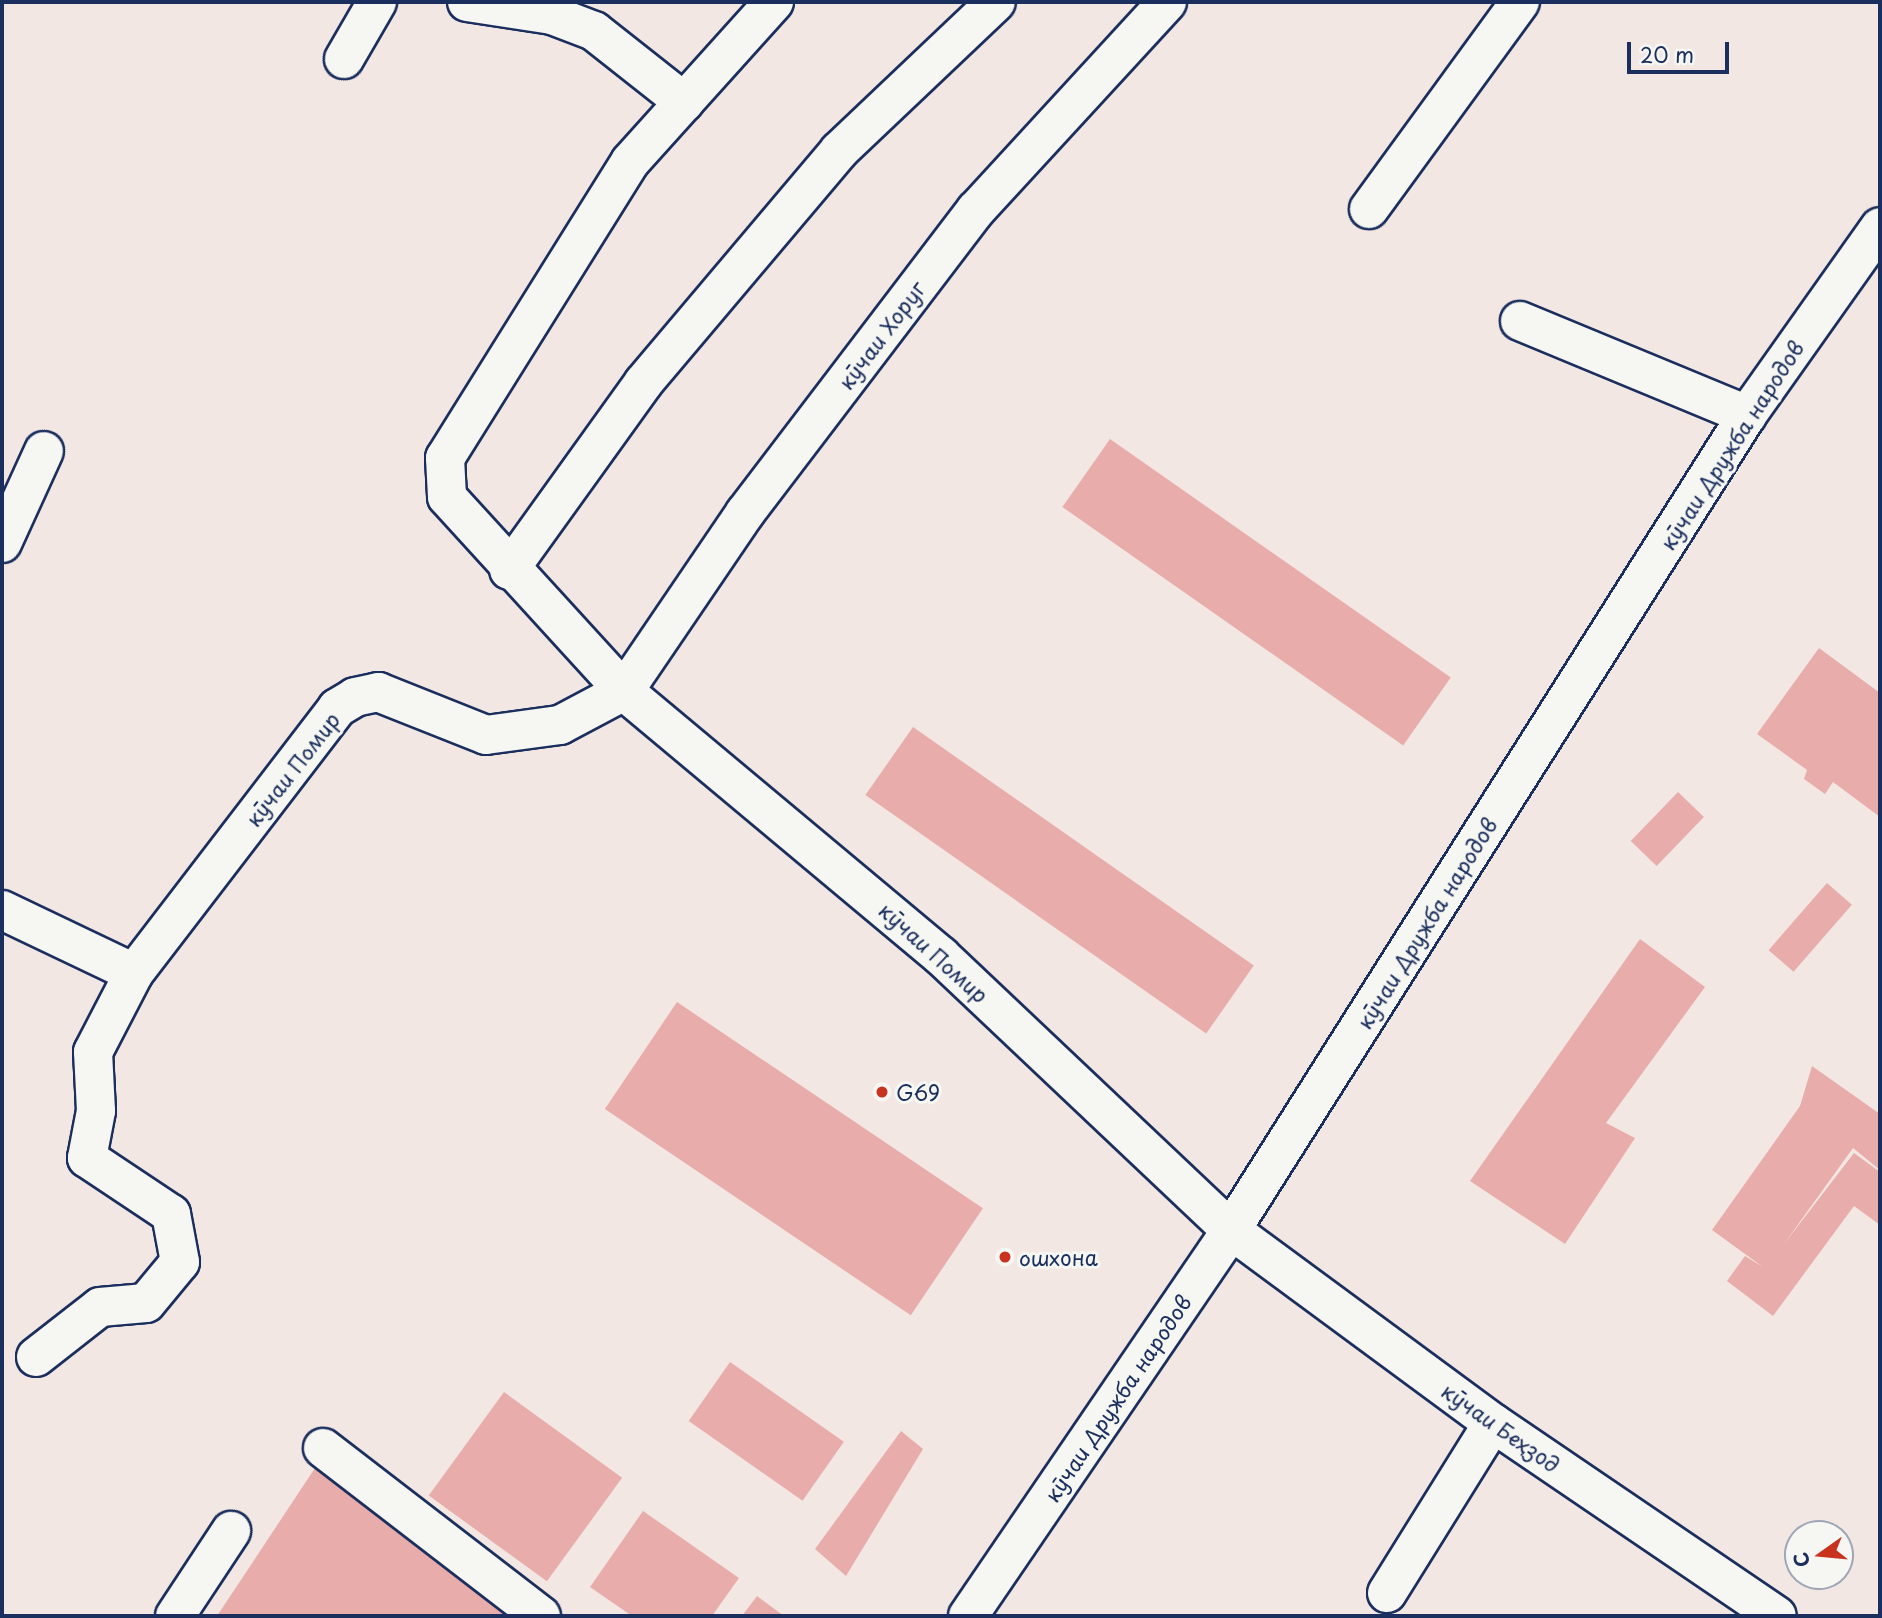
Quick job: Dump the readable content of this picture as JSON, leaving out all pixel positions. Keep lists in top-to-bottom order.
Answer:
{
  "streets": {
    "street": [
      "кӯчаи Хоруг",
      "кӯчаи Дружба народов",
      "кӯчаи Помир",
      "кӯчаи Беҳзод"
    ]
  },
  "crossings": [
    ["кӯчаи Хоруг", "кӯчаи Помир"],
    ["кӯчаи Дружба народов", "кӯчаи Помир"],
    ["кӯчаи Дружба народов", "кӯчаи Беҳзод"],
    ["кӯчаи Помир", "кӯчаи Беҳзод"]
  ],
  "places": ["G69", "ошхона"],
  "scale_bar": "20 m",
  "north": "left"
}
